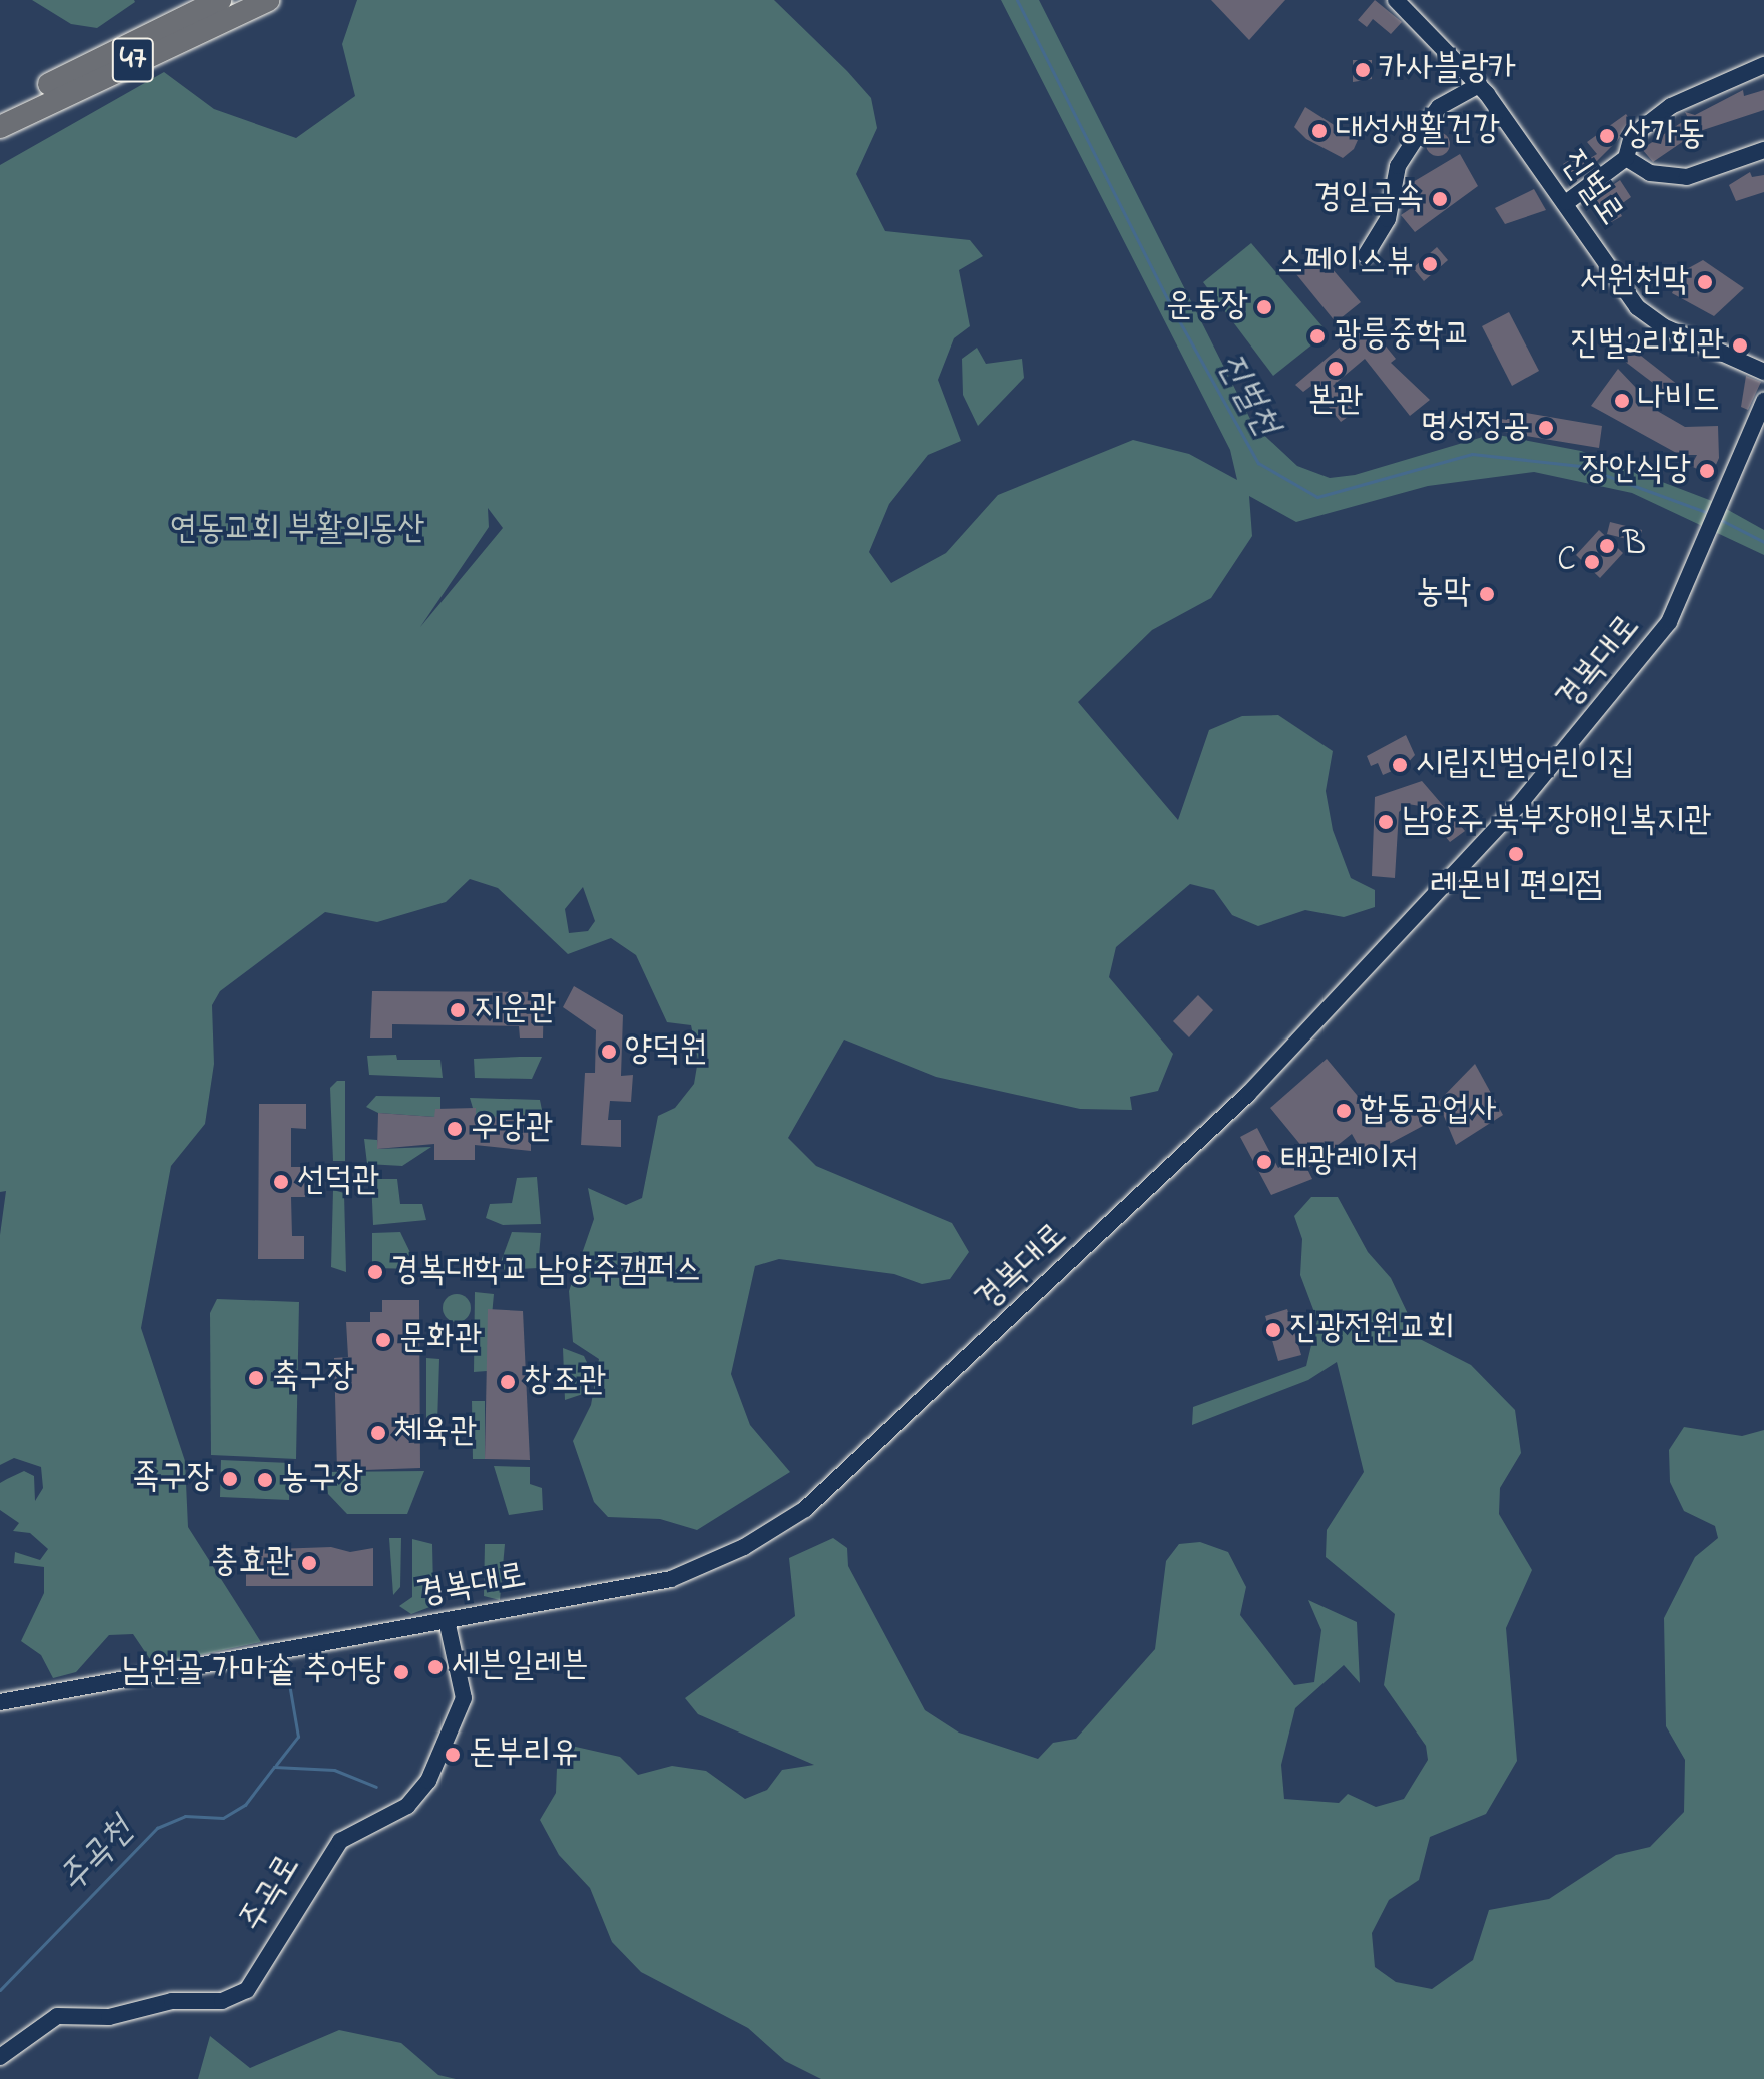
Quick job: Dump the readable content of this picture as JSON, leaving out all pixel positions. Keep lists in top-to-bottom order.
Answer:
{
  "streets": {
    "highway": ["47"],
    "street": ["진벌로", "경복대로", "주곡로"]
  },
  "crossings": [
    ["경복대로", "주곡로"]
  ],
  "water": ["진벌천", "주곡천"],
  "parks": ["연동교회 부활의동산"],
  "places": [
    "카사블랑카",
    "대성생활건강",
    "상가동",
    "경일금속",
    "스페이스뷰",
    "서원천막",
    "운동장",
    "광릉중학교",
    "진벌2리회관",
    "본관",
    "나비드",
    "명성정공",
    "장안식당",
    "B",
    "C",
    "농막",
    "시립진벌어린이집",
    "남양주 북부장애인복지관",
    "레몬비 편의점",
    "지운관",
    "양덕원",
    "합동공업사",
    "우당관",
    "태광레이저",
    "선덕관",
    "경복대학교 남양주캠퍼스",
    "진광전원교회",
    "문화관",
    "축구장",
    "창조관",
    "체육관",
    "족구장",
    "농구장",
    "충효관",
    "세븐일레븐",
    "남원골 가마솥 추어탕",
    "돈부리유"
  ]
}
